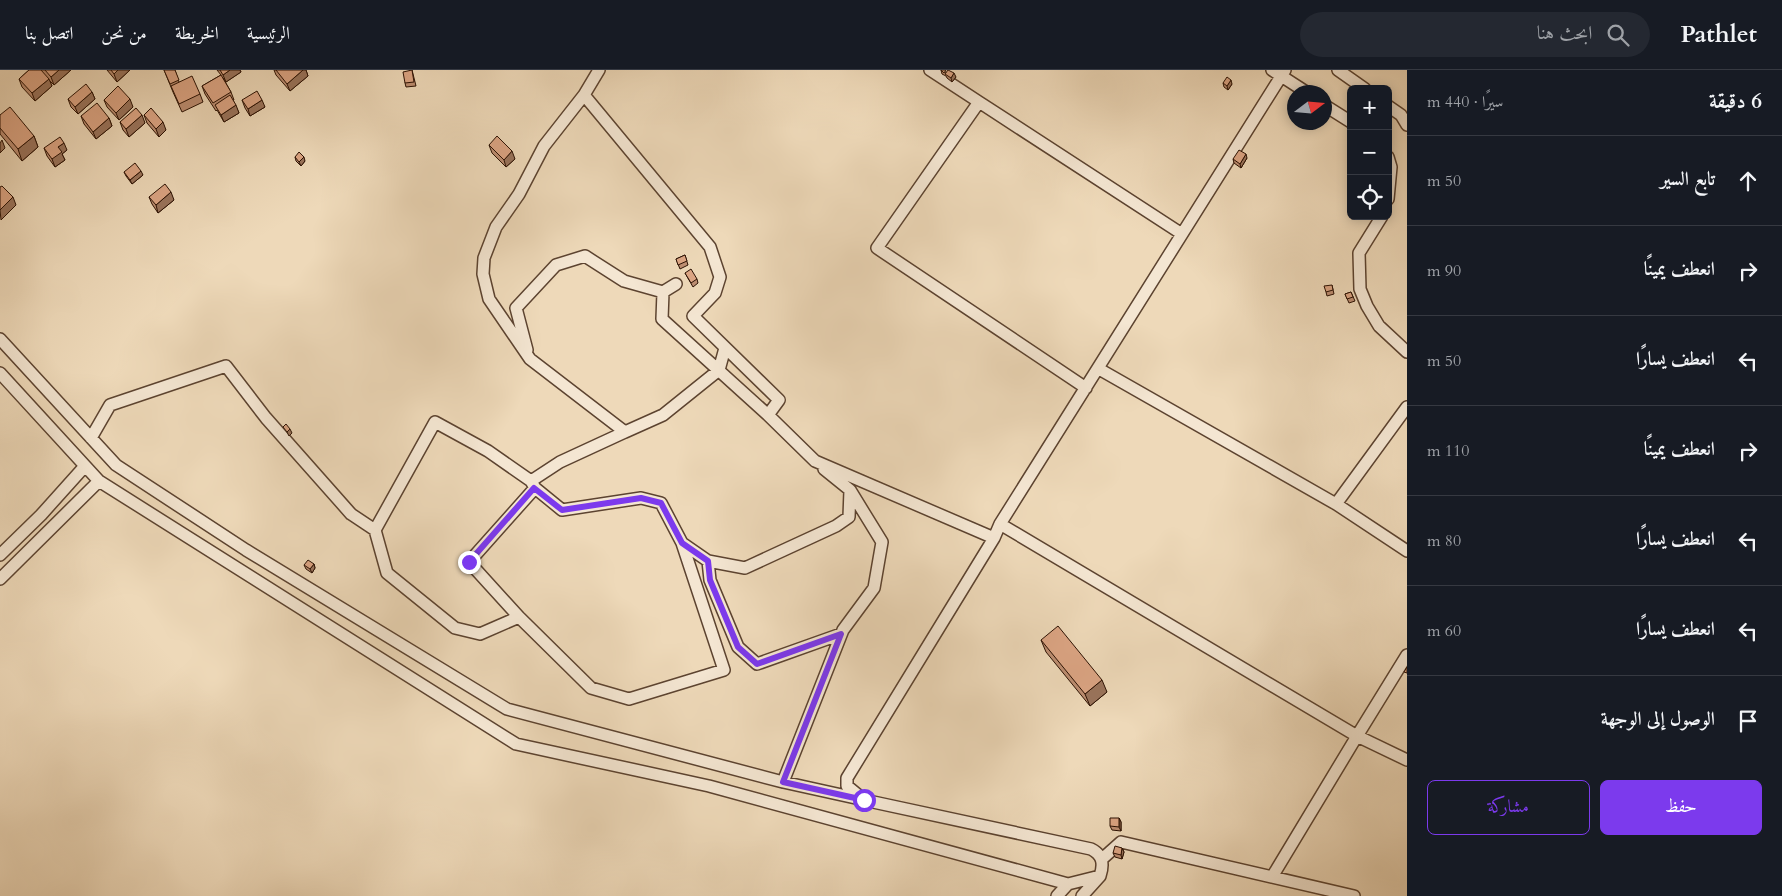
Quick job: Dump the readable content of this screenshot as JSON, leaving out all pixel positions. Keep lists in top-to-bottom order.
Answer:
{
  "north": "right",
  "page": {
    "header": "Pathlet",
    "search": "ابحث هنا",
    "nav": [
      "الرئيسية",
      "الخريطة",
      "من نحن",
      "اتصل بنا"
    ],
    "heading": ["6 دقيقة", "سيرًا · 440 m"],
    "map_buttons": ["+", "−"],
    "list": [
      ["تابع السير", "50 m"],
      ["انعطف يمينًا", "90 m"],
      ["انعطف يسارًا", "50 m"],
      ["انعطف يمينًا", "110 m"],
      ["انعطف يسارًا", "80 m"],
      ["انعطف يسارًا", "60 m"],
      "الوصول إلى الوجهة"
    ],
    "buttons": ["حفظ", "مشاركة"]
  }
}
